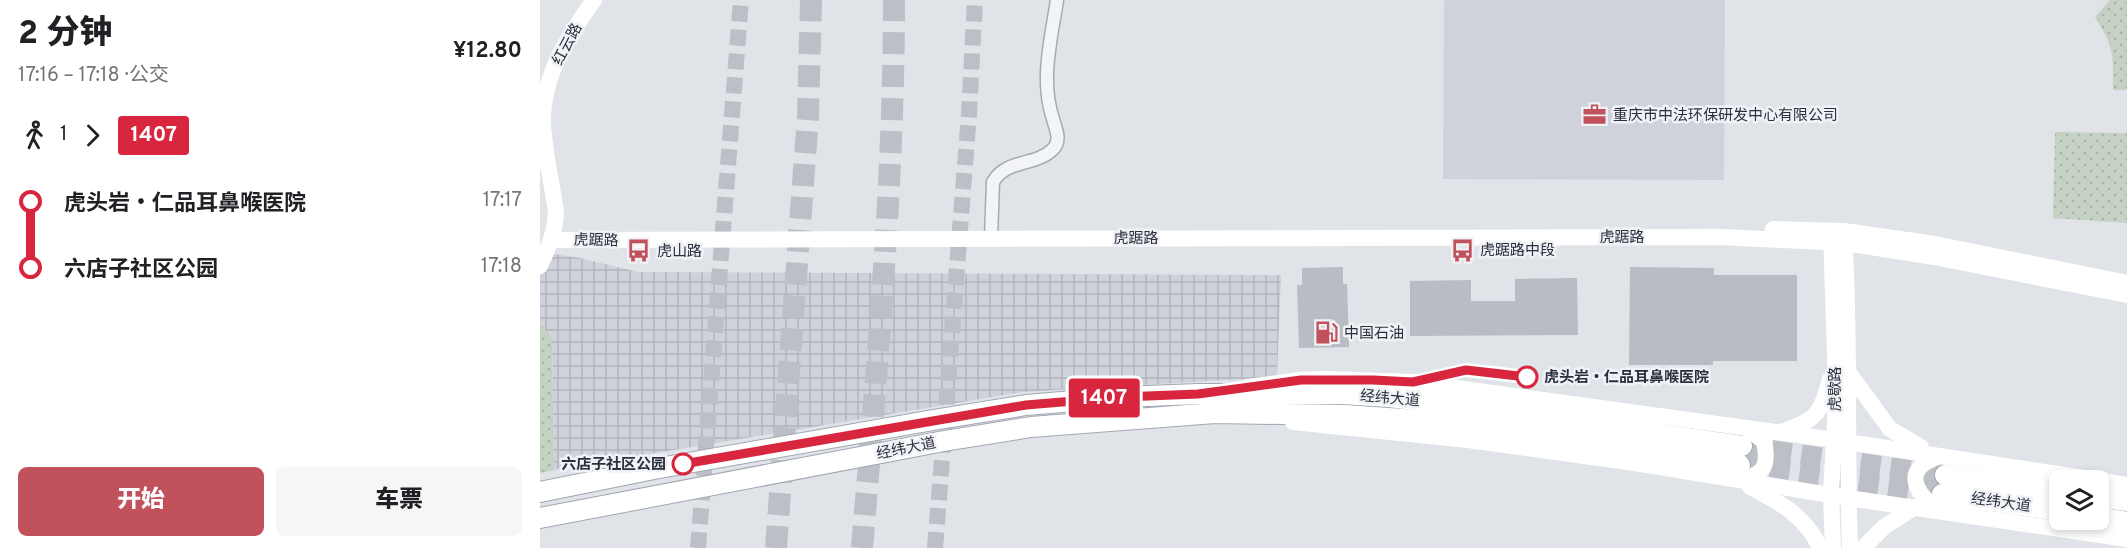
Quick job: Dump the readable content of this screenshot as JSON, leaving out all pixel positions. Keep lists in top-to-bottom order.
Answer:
{
  "streets": {
    "main road": ["经纬大道"],
    "street": ["红云路", "虎踞路", "虎歇路"]
  },
  "crossings": [
    ["红云路", "虎踞路"],
    ["虎踞路", "虎歇路"]
  ],
  "places": {
    "office": ["重庆市中法环保研发中心有限公司"],
    "bus stop": ["虎踞路中段", "虎山路"],
    "fuel station": ["中国石油"],
    "other": ["虎头岩‧仁品耳鼻喉医院", "六店子社区公园"]
  },
  "lines": ["bus line 1407"],
  "page": {
    "heading": ["2 分钟", "17:16 – 17:18 · 公交", "¥12.80"],
    "on_map": "1407",
    "legs": ["1", "1407"],
    "list": [
      {
        "name": "虎头岩‧仁品耳鼻喉医院",
        "value": "17:17"
      },
      {
        "name": "六店子社区公园",
        "value": "17:18"
      }
    ],
    "buttons": ["开始", "车票"]
  }
}
